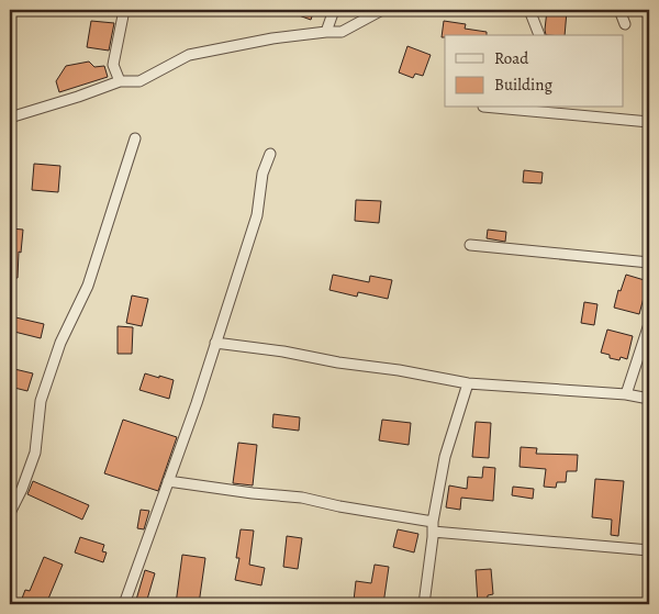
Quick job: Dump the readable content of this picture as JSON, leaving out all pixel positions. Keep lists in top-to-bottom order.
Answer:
{
  "legend": ["Road", "Building"]
}
